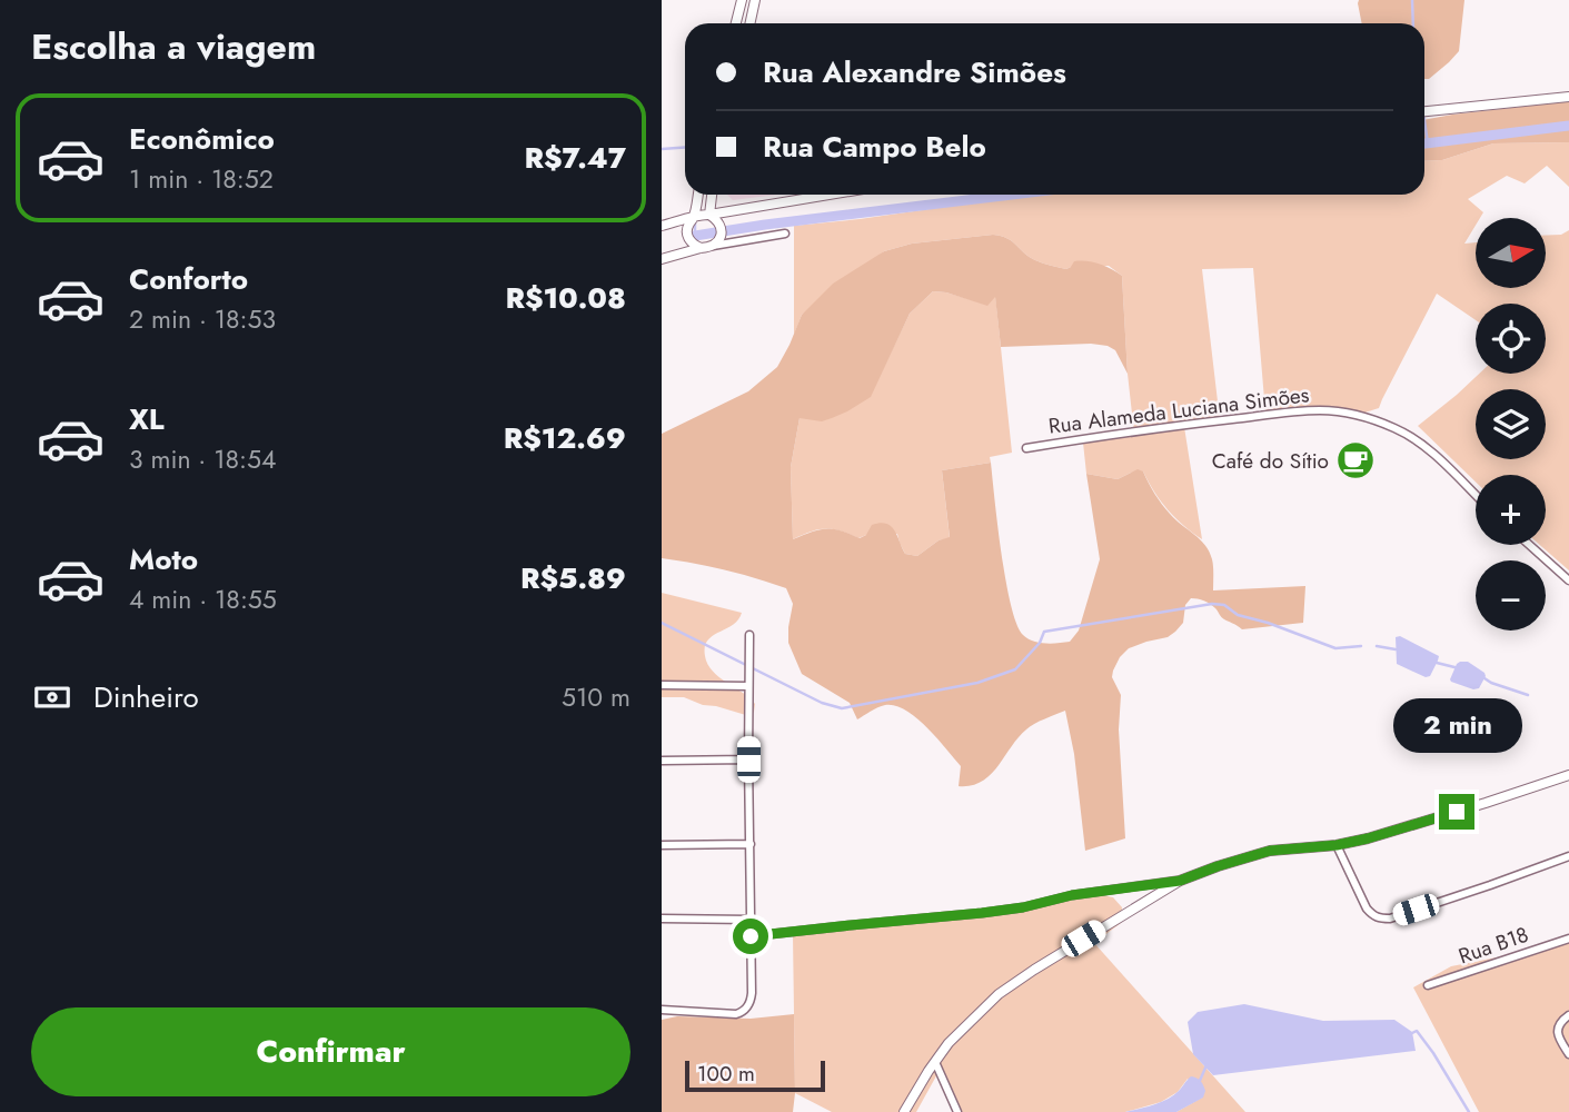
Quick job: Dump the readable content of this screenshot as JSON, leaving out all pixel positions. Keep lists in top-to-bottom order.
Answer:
{
  "streets": {
    "street": ["Rua Alameda Luciana Simões", "Rua B18"]
  },
  "places": {
    "cafe": ["Café do Sítio"]
  },
  "scale_bar": "100 m",
  "north": "right",
  "page": {
    "heading": "Escolha a viagem",
    "banner": ["Rua Alexandre Simões", "Rua Campo Belo"],
    "list": [
      {
        "name": "Econômico",
        "note": "1 min · 18:52",
        "value": "R$7.47"
      },
      {
        "name": "Conforto",
        "note": "2 min · 18:53",
        "value": "R$10.08"
      },
      {
        "name": "XL",
        "note": "3 min · 18:54",
        "value": "R$12.69"
      },
      {
        "name": "Moto",
        "note": "4 min · 18:55",
        "value": "R$5.89"
      }
    ],
    "map_buttons": ["+", "−"],
    "pay": ["Dinheiro", "510 m"],
    "bubble": "2 min",
    "buttons": "Confirmar",
    "scale": "100 m"
  }
}
